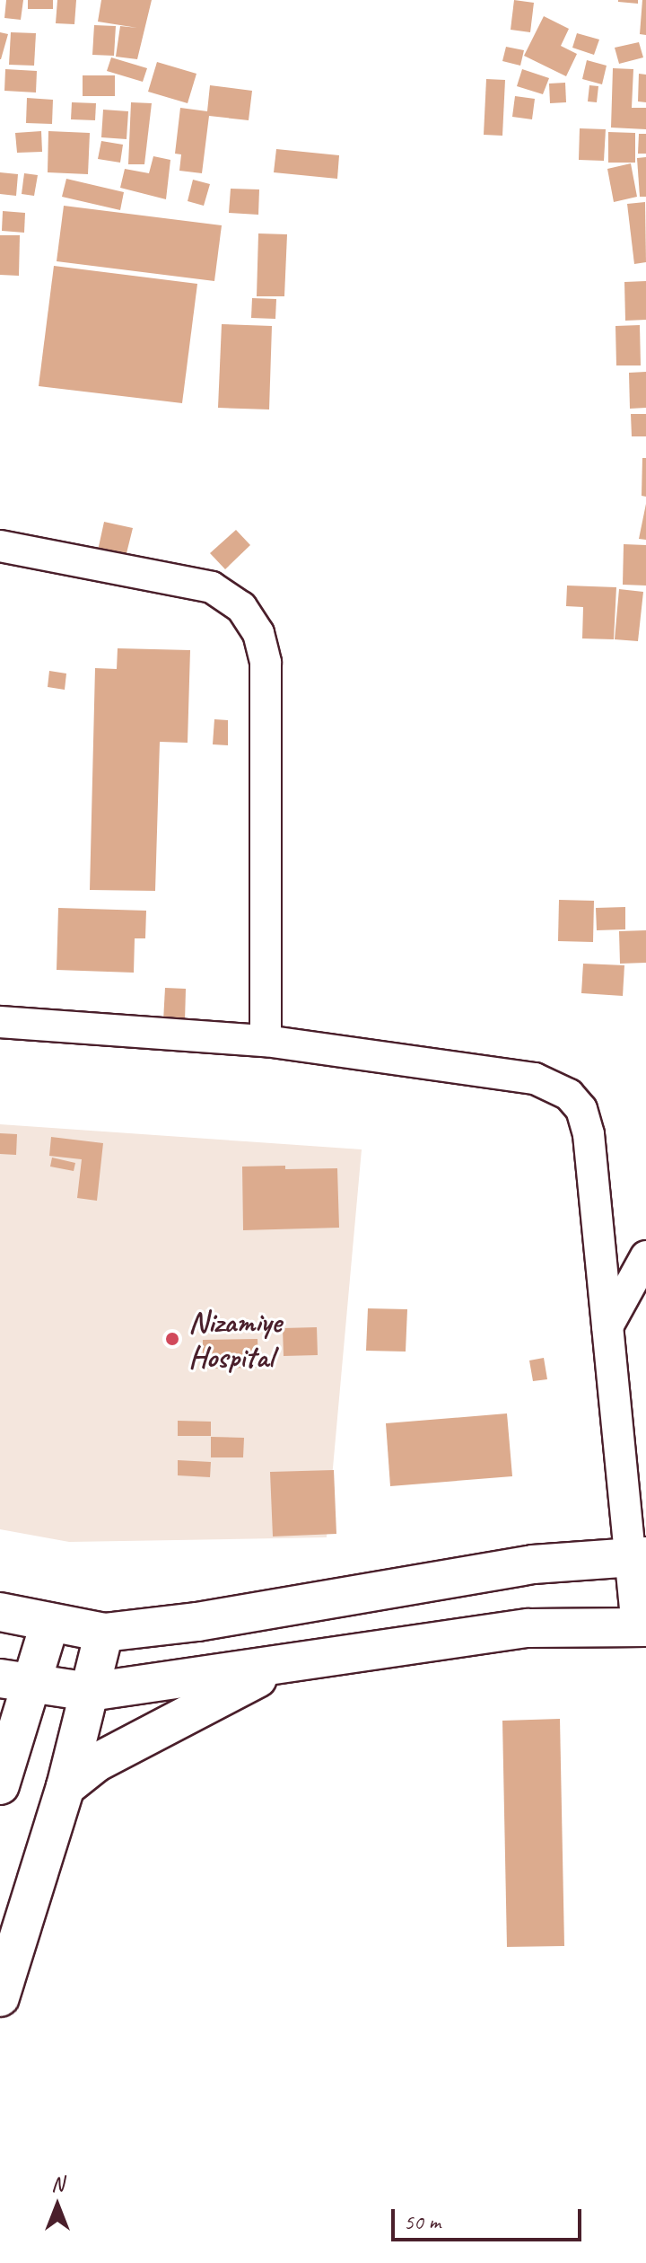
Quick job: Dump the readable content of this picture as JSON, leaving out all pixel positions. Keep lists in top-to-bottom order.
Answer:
{
  "places": ["Nizamiye Hospital"],
  "scale_bar": "50 m",
  "north": "top"
}
